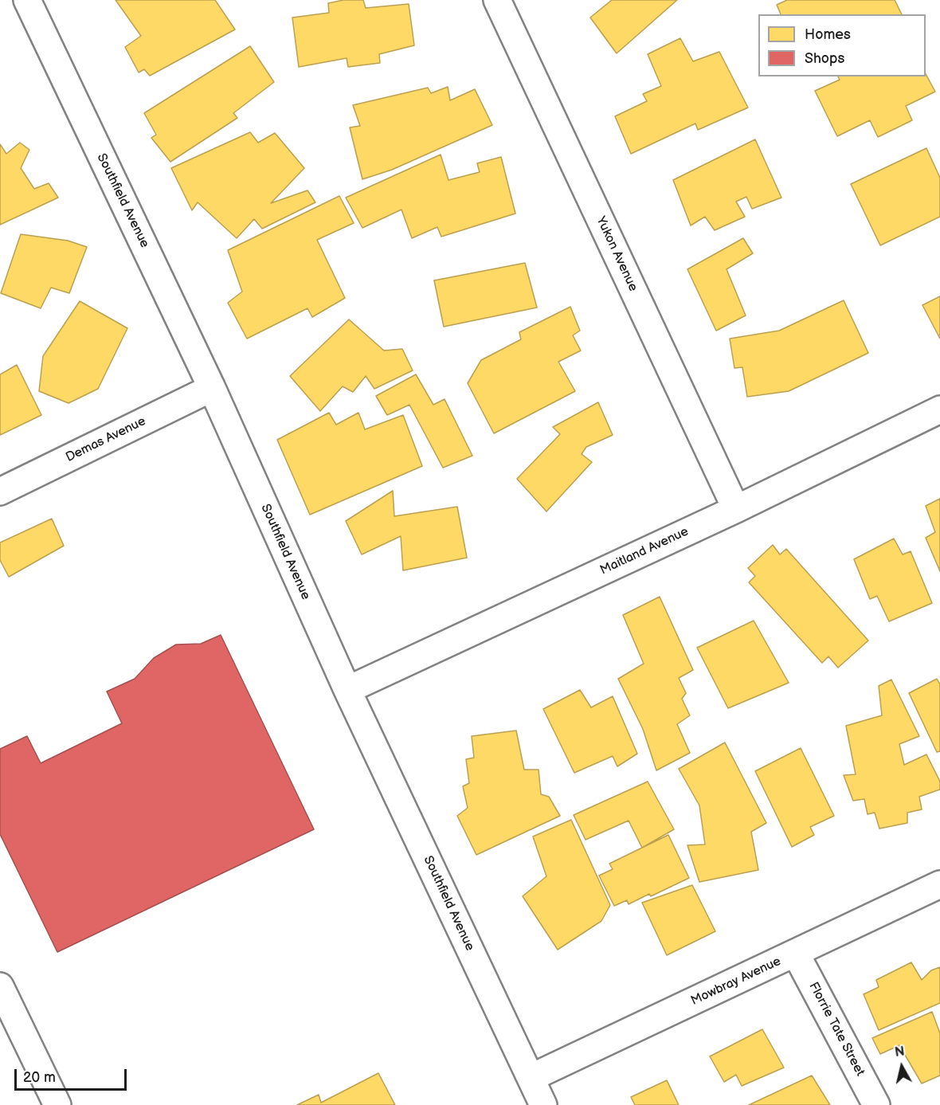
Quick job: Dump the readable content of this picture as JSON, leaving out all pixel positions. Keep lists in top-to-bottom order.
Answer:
{
  "streets": {
    "street": [
      "Southfield Avenue",
      "Yukon Avenue",
      "Demas Avenue",
      "Maitland Avenue",
      "Mowbray Avenue",
      "Florrie Tate Street"
    ]
  },
  "crossings": [
    ["Southfield Avenue", "Demas Avenue"],
    ["Southfield Avenue", "Maitland Avenue"],
    ["Southfield Avenue", "Mowbray Avenue"],
    ["Yukon Avenue", "Maitland Avenue"],
    ["Mowbray Avenue", "Florrie Tate Street"]
  ],
  "legend": ["Homes", "Shops"],
  "scale_bar": "20 m",
  "north": "top"
}
